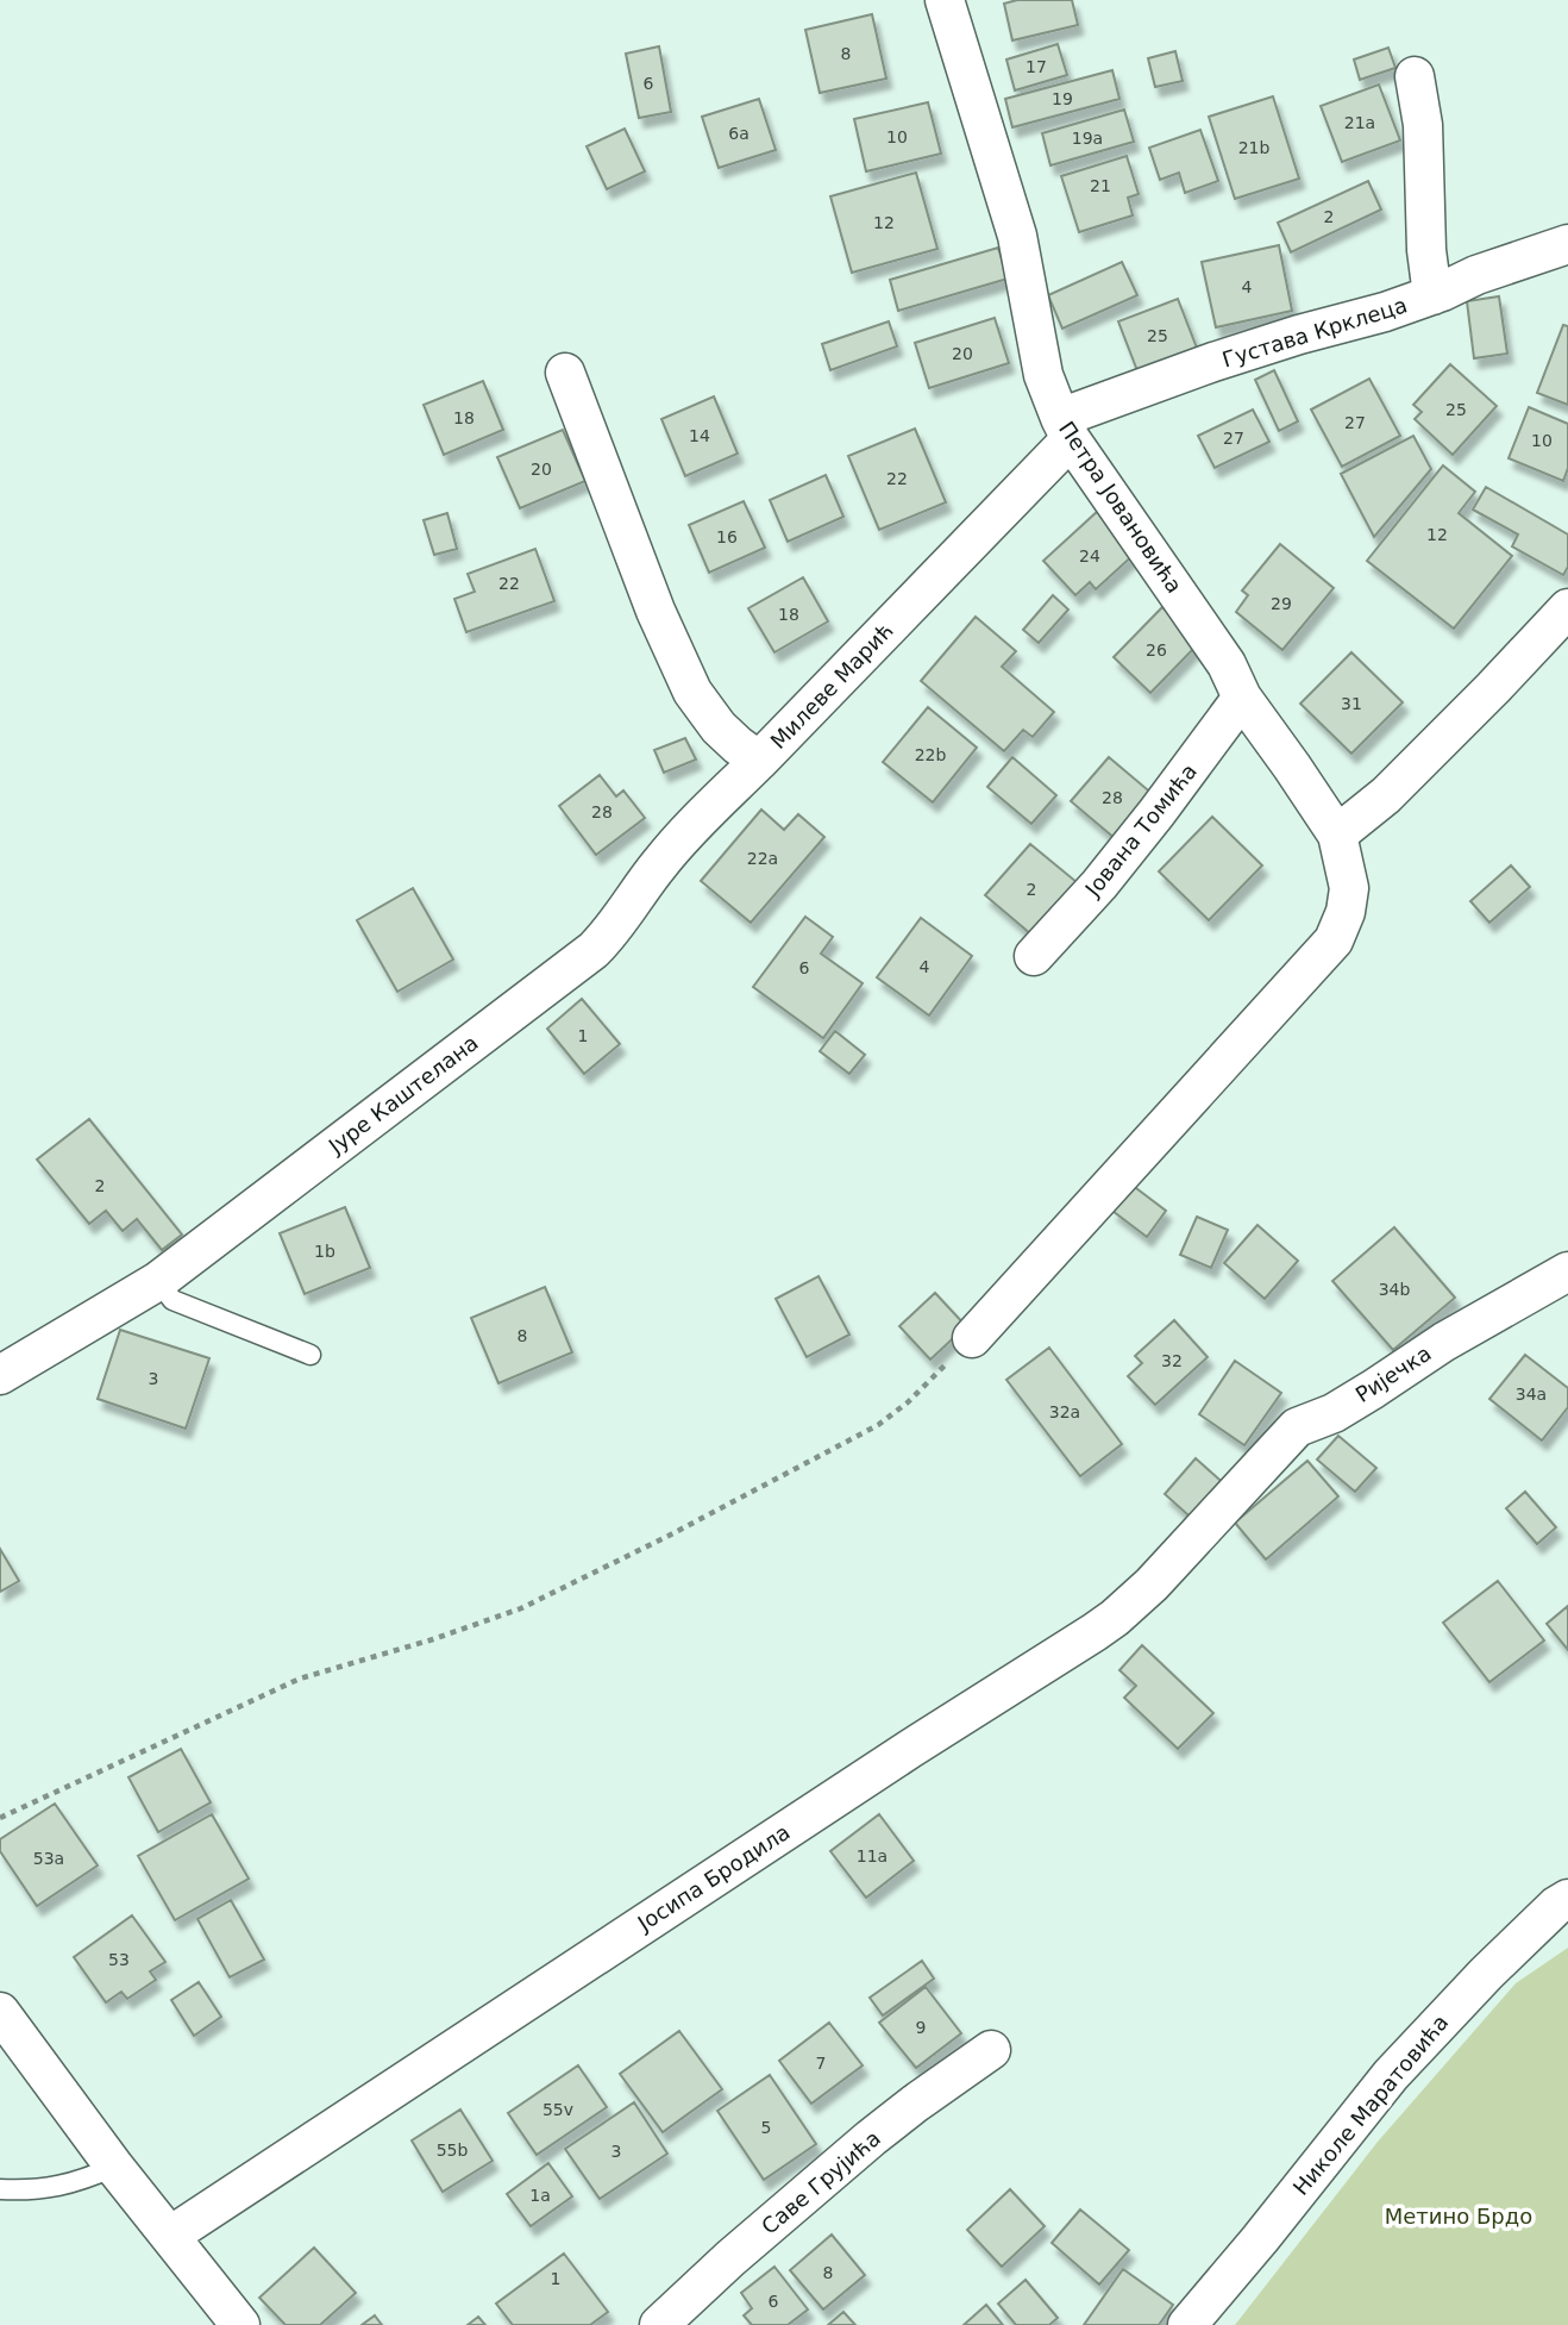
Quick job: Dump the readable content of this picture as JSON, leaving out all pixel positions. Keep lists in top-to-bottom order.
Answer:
{
  "streets": {
    "street": [
      "Густава Крклеца",
      "Петра Јовановића",
      "Милеве Марић",
      "Јована Томића",
      "Јуре Каштелана",
      "Ријечка",
      "Јосипа Бродила",
      "Николе Маратовића",
      "Саве Грујића"
    ]
  },
  "crossings": [
    ["Густава Крклеца", "Петра Јовановића"],
    ["Густава Крклеца", "Милеве Марић"],
    ["Петра Јовановића", "Милеве Марић"],
    ["Петра Јовановића", "Јована Томића"],
    ["Милеве Марић", "Јуре Каштелана"],
    ["Ријечка", "Јосипа Бродила"]
  ],
  "parks": ["Метино Брдо"],
  "house_numbers": [
    "8",
    "17",
    "6",
    "19",
    "21a",
    "6a",
    "10",
    "19a",
    "21b",
    "21",
    "2",
    "12",
    "4",
    "25",
    "20",
    "25",
    "18",
    "27",
    "14",
    "27",
    "10",
    "20",
    "22",
    "12",
    "16",
    "24",
    "22",
    "29",
    "18",
    "26",
    "31",
    "22b",
    "28",
    "28",
    "22a",
    "2",
    "4",
    "6",
    "1",
    "2",
    "1b",
    "34b",
    "8",
    "32",
    "3",
    "34a",
    "32a",
    "11a",
    "53a",
    "53",
    "9",
    "7",
    "55v",
    "5",
    "55b",
    "3",
    "1a",
    "8",
    "1",
    "6"
  ]
}
